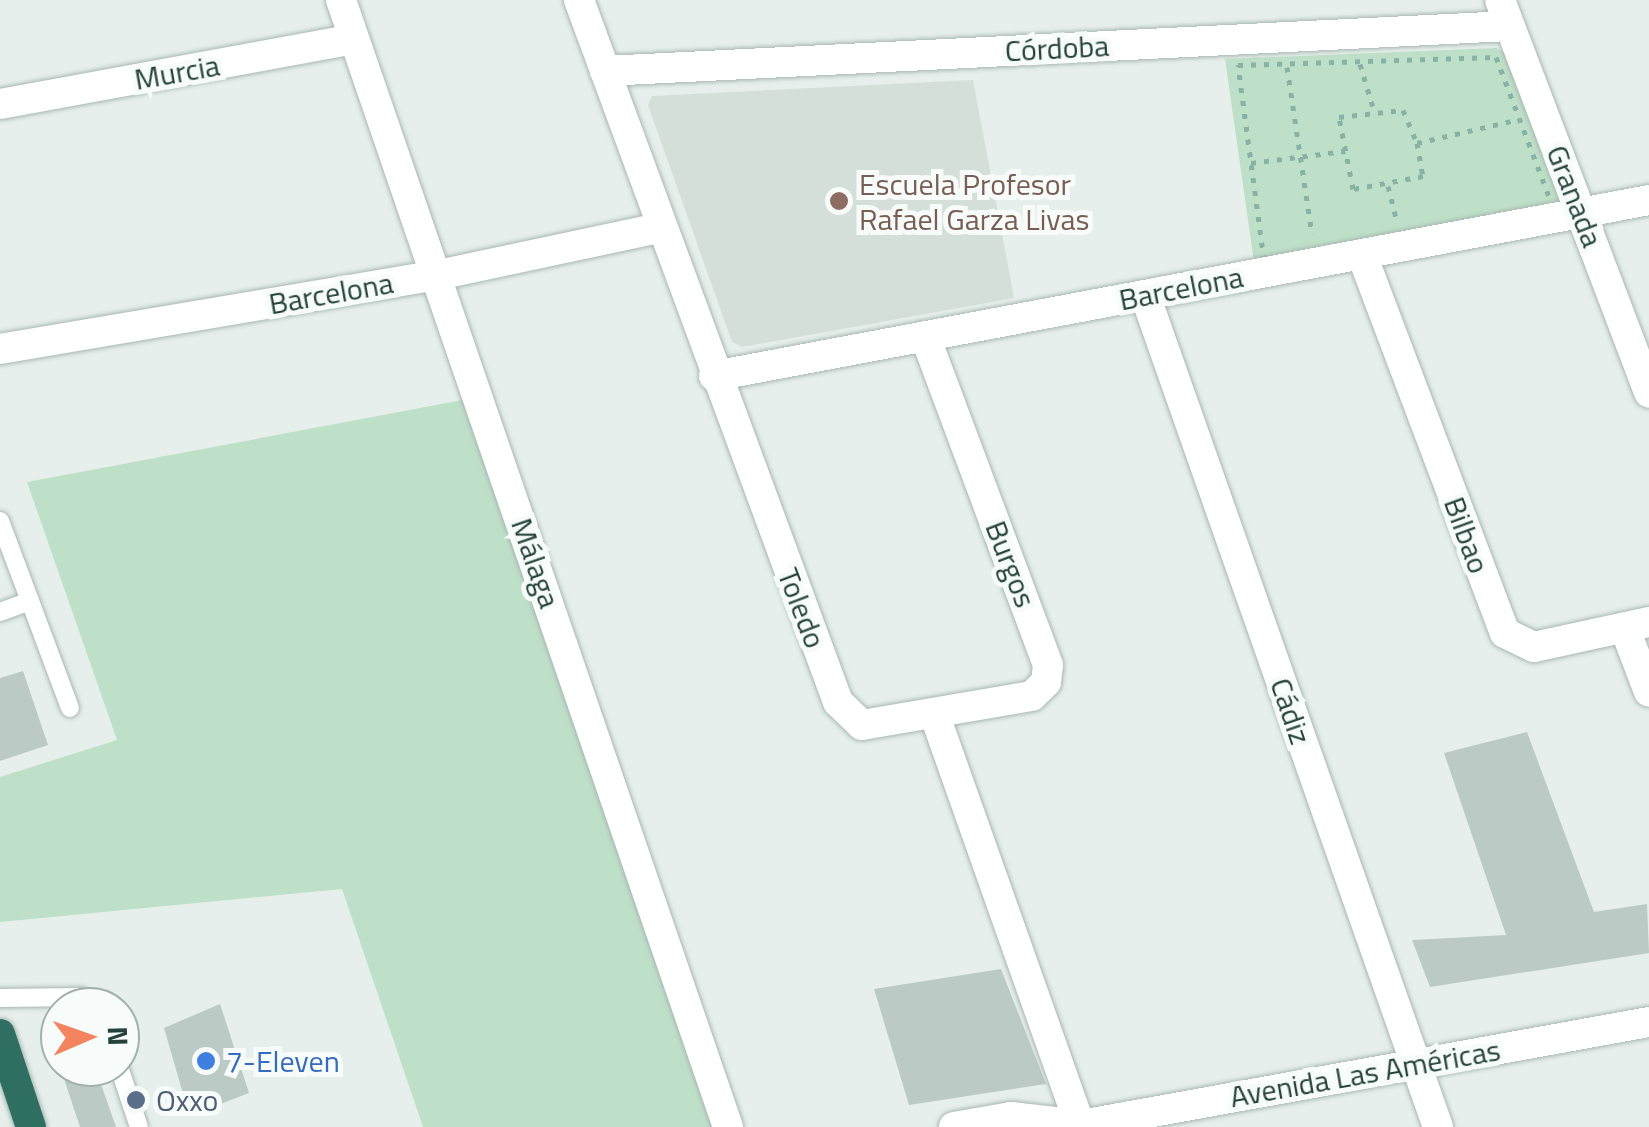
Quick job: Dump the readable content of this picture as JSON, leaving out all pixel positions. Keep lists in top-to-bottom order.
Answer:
{
  "streets": {
    "street": [
      "Córdoba",
      "Murcia",
      "Granada",
      "Barcelona",
      "Bilbao",
      "Málaga",
      "Burgos",
      "Toledo",
      "Cádiz",
      "Avenida Las Américas"
    ]
  },
  "crossings": [
    ["Córdoba", "Granada"],
    ["Córdoba", "Toledo"],
    ["Murcia", "Málaga"],
    ["Granada", "Barcelona"],
    ["Barcelona", "Bilbao"],
    ["Barcelona", "Málaga"],
    ["Barcelona", "Burgos"],
    ["Barcelona", "Toledo"],
    ["Barcelona", "Cádiz"],
    ["Burgos", "Toledo"],
    ["Cádiz", "Avenida Las Américas"]
  ],
  "places": ["Escuela Profesor Rafael Garza Livas", "7-Eleven", "Oxxo"],
  "north": "right"
}
